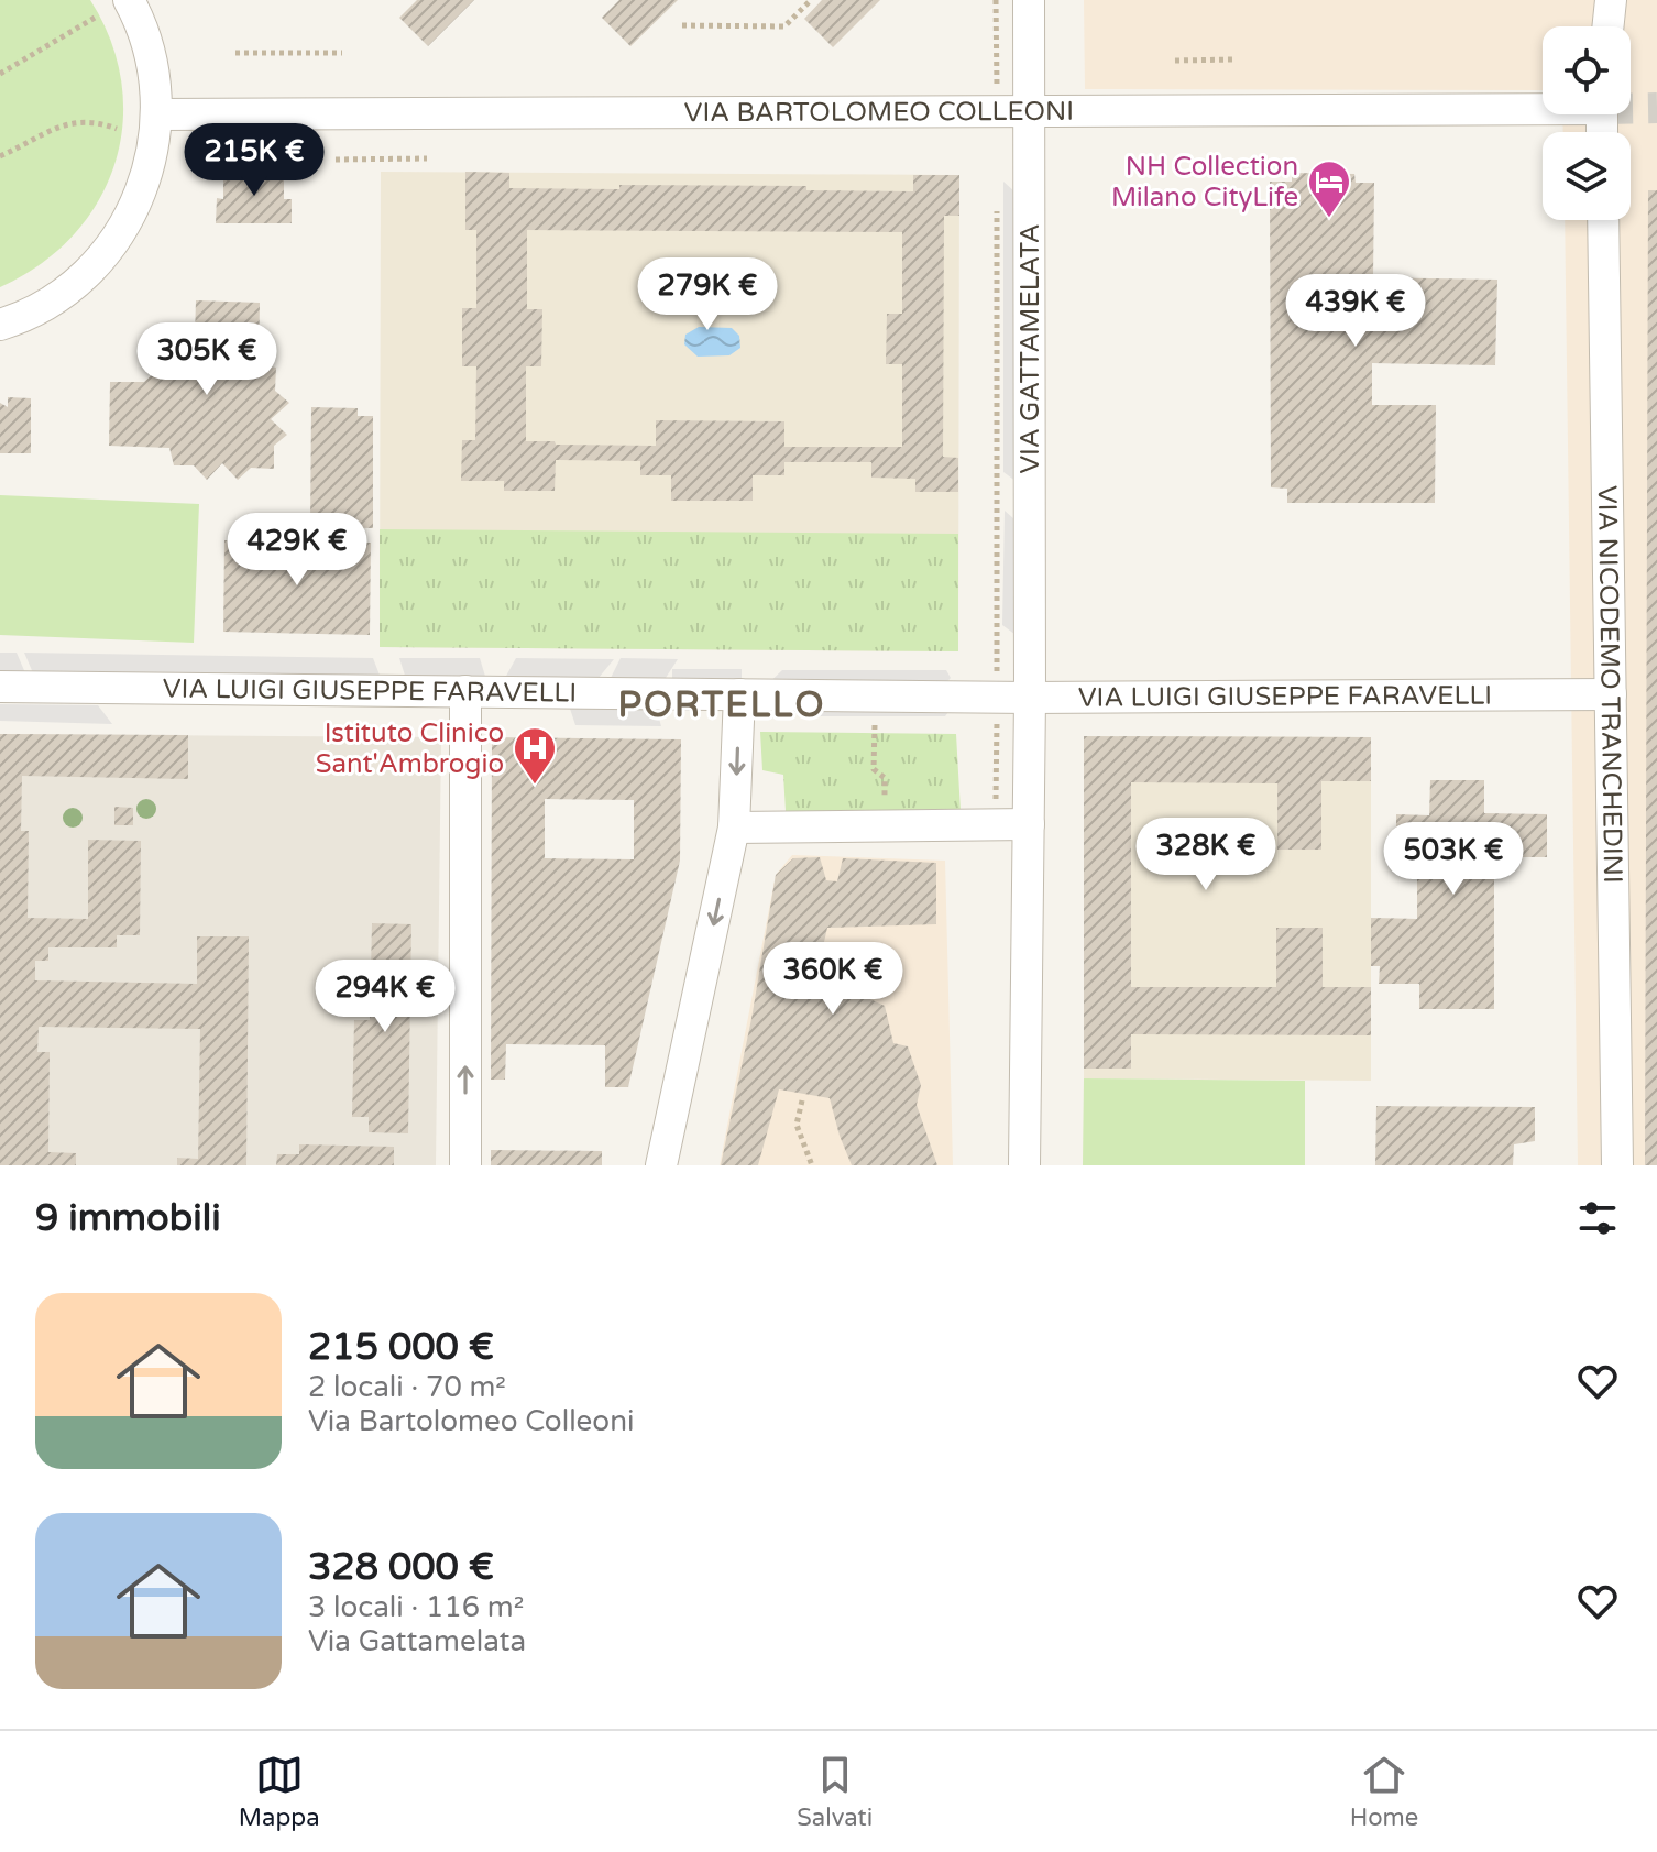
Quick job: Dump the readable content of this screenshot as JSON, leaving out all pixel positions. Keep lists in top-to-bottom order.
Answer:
{
  "streets": {
    "street": [
      "VIA BARTOLOMEO COLLEONI",
      "VIA GATTAMELATA",
      "VIA NICODEMO TRANCHEDINI",
      "VIA LUIGI GIUSEPPE FARAVELLI"
    ]
  },
  "crossings": [
    ["VIA BARTOLOMEO COLLEONI", "VIA GATTAMELATA"],
    ["VIA GATTAMELATA", "VIA LUIGI GIUSEPPE FARAVELLI"],
    ["VIA NICODEMO TRANCHEDINI", "VIA LUIGI GIUSEPPE FARAVELLI"]
  ],
  "districts": ["PORTELLO"],
  "places": {
    "hotel": ["NH Collection Milano CityLife"],
    "hospital": ["Istituto Clinico Sant'Ambrogio"]
  },
  "page": {
    "price": [
      "215K €",
      "279K €",
      "439K €",
      "305K €",
      "429K €",
      "328K €",
      "503K €",
      "360K €",
      "294K €"
    ],
    "heading": "9 immobili",
    "list": [
      {
        "name": "215 000 €",
        "note": "2 locali · 70 m² · Via Bartolomeo Colleoni"
      },
      {
        "name": "328 000 €",
        "note": "3 locali · 116 m² · Via Gattamelata"
      }
    ],
    "tabs": ["Mappa", "Salvati", "Home"]
  }
}
